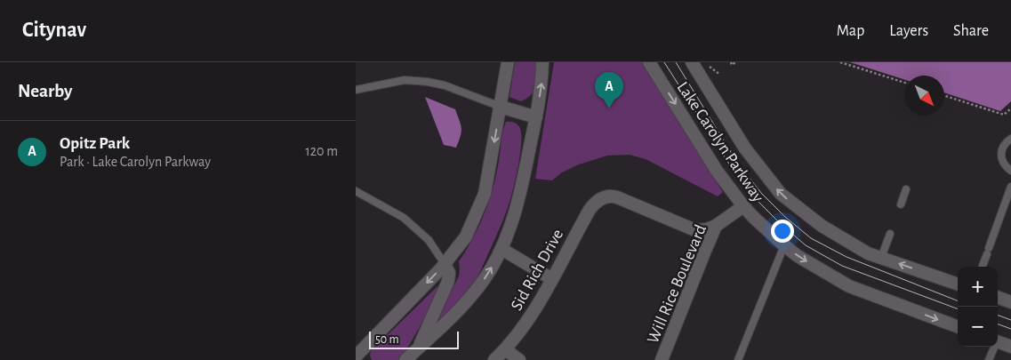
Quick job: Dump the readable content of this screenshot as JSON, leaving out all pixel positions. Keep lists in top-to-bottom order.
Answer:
{
  "streets": {
    "street": ["Lake Carolyn Parkway", "Sid Rich Drive", "Will Rice Boulevard"]
  },
  "crossings": [
    ["Lake Carolyn Parkway", "Will Rice Boulevard"],
    ["Sid Rich Drive", "Will Rice Boulevard"]
  ],
  "scale_bar": "50 m",
  "north": "bottom right",
  "page": {
    "header": "Citynav",
    "nav": ["Map", "Layers", "Share"],
    "heading": "Nearby",
    "pins": "A",
    "list": [
      {
        "mark": "A",
        "name": "Opitz Park",
        "note": "Park · Lake Carolyn Parkway",
        "value": "120 m"
      }
    ],
    "map_buttons": ["+", "−"],
    "scale": "50 m"
  }
}
